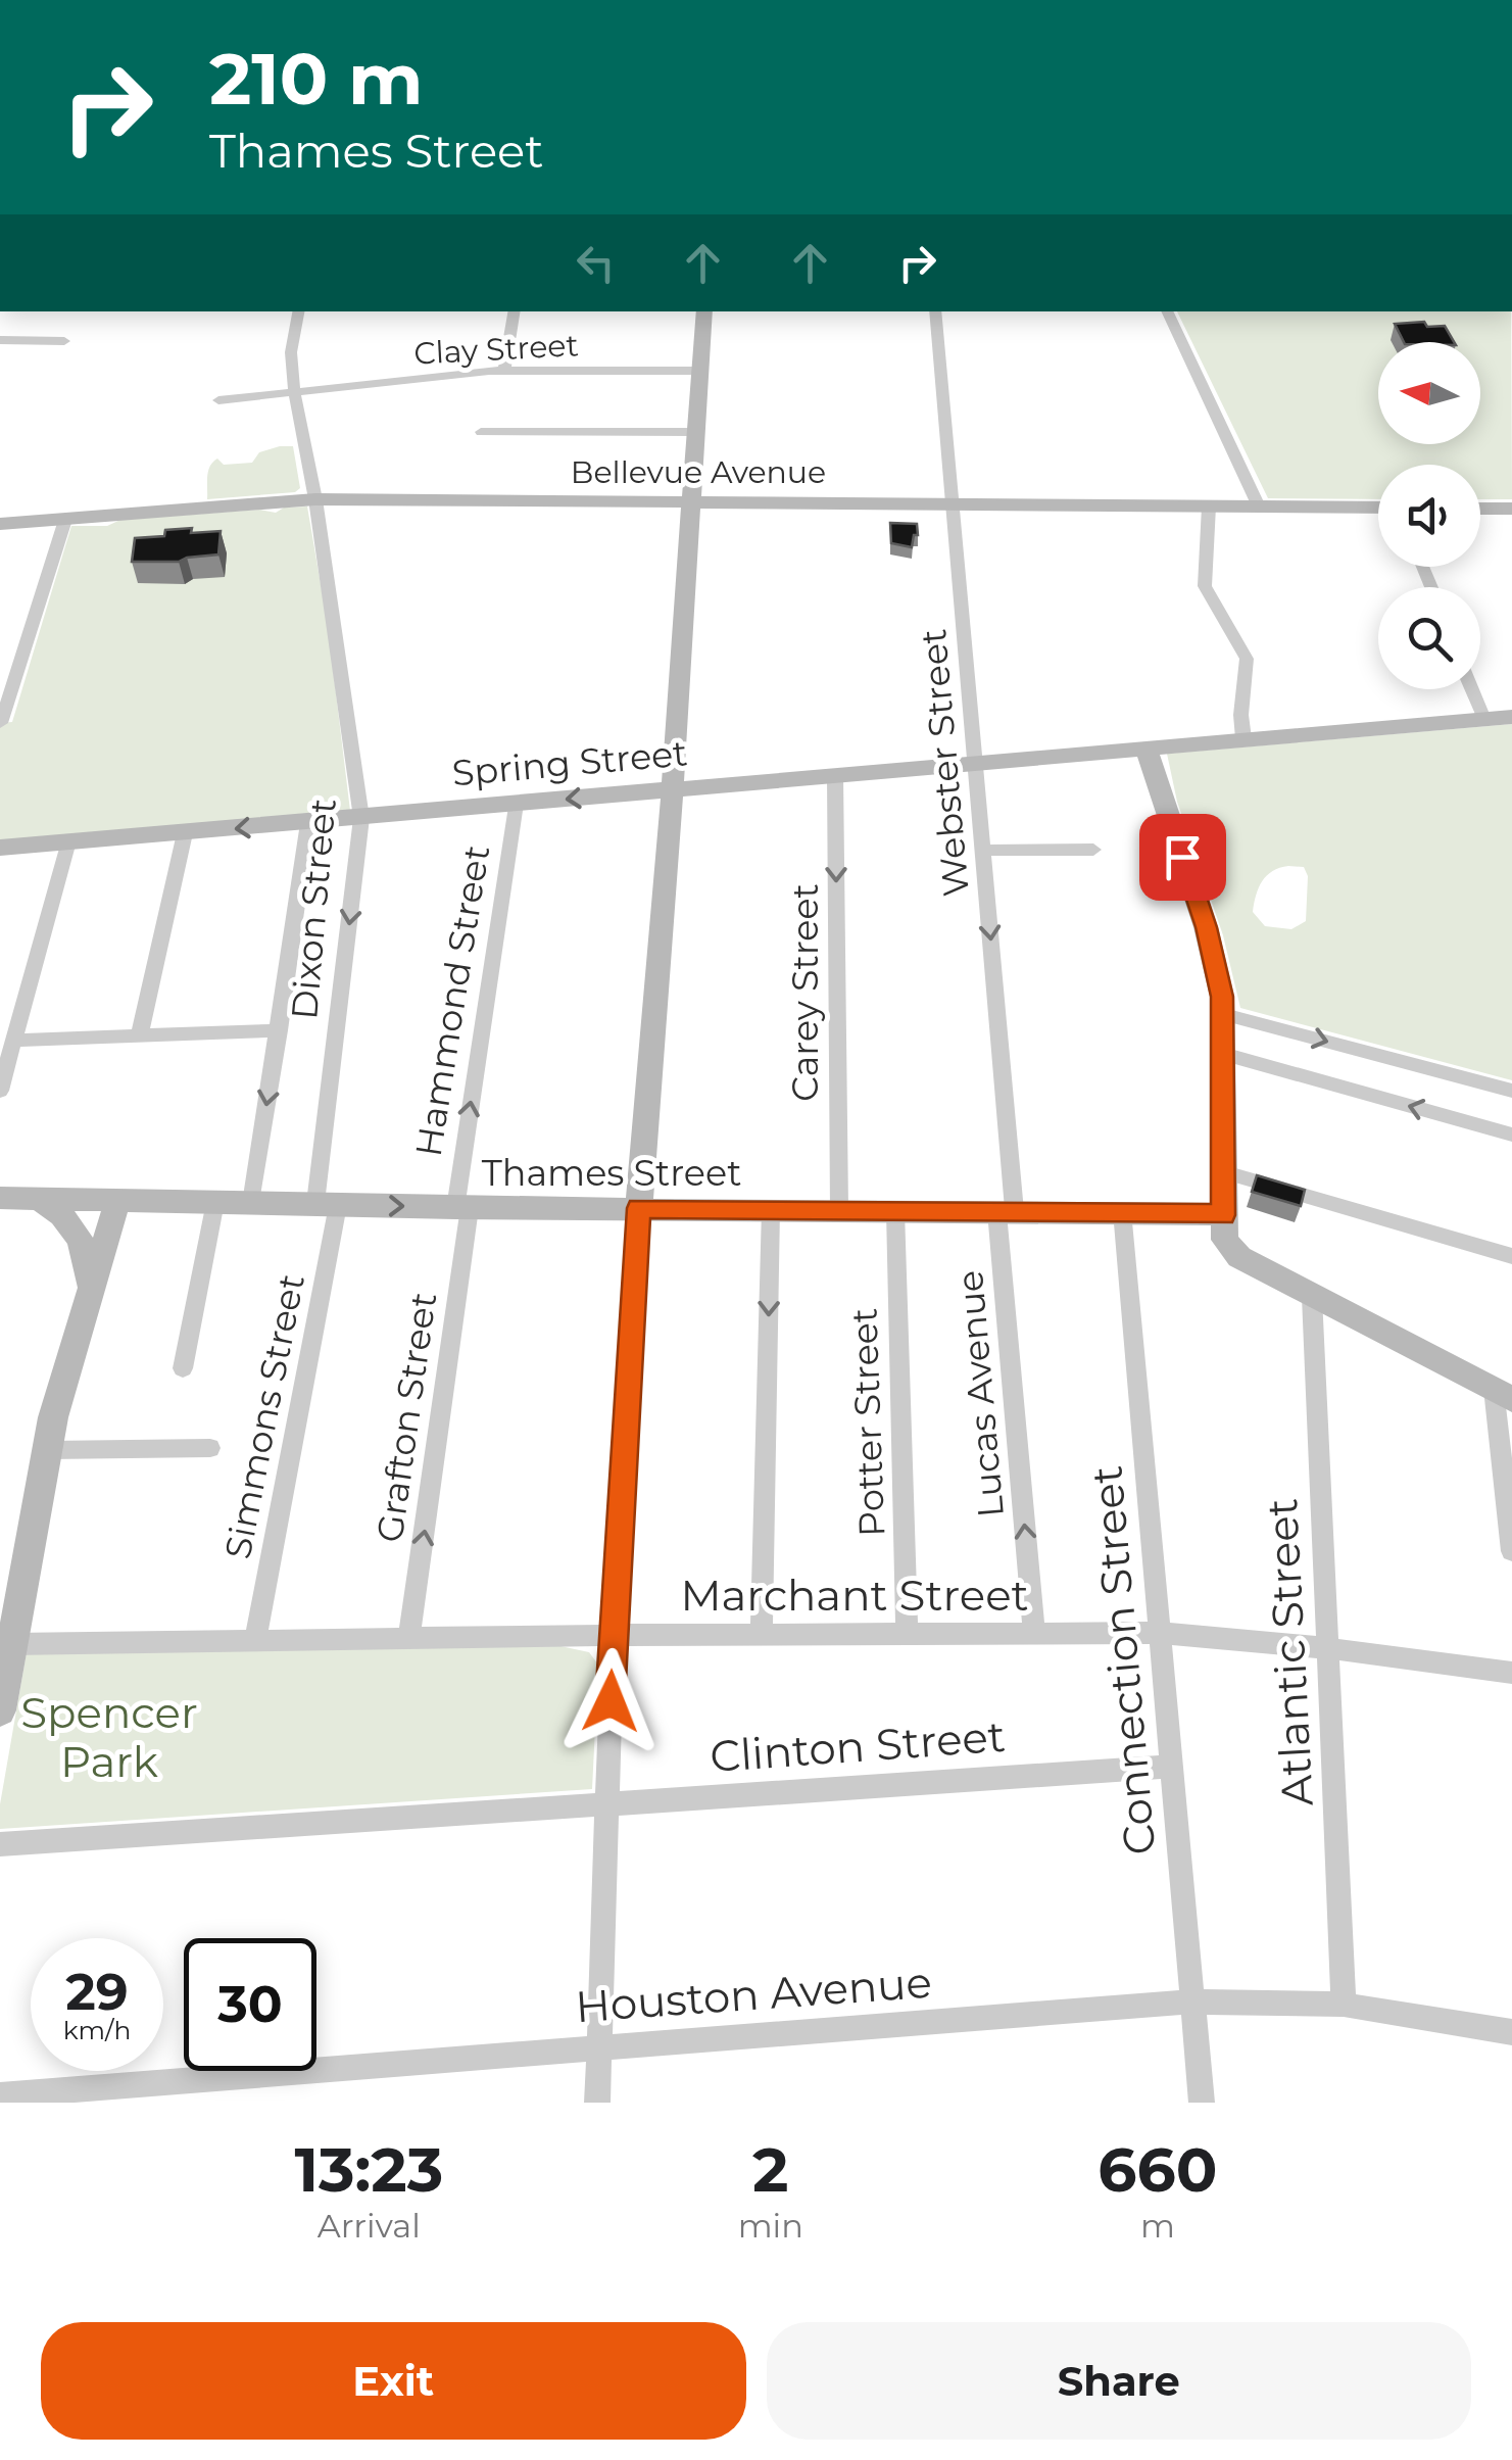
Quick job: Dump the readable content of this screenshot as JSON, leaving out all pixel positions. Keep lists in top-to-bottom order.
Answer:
{
  "streets": {
    "main road": ["Bellevue Avenue", "Spring Street", "Thames Street"],
    "street": [
      "Clay Street",
      "Webster Street",
      "Dixon Street",
      "Carey Street",
      "Hammond Street",
      "Lucas Avenue",
      "Simmons Street",
      "Grafton Street",
      "Potter Street",
      "Marchant Street",
      "Atlantic Street",
      "Connection Street",
      "Clinton Street",
      "Houston Avenue"
    ]
  },
  "crossings": [
    ["Clay Street", "Dixon Street"],
    ["Bellevue Avenue", "Webster Street"],
    ["Bellevue Avenue", "Dixon Street"],
    ["Spring Street", "Webster Street"],
    ["Spring Street", "Dixon Street"],
    ["Spring Street", "Carey Street"],
    ["Spring Street", "Hammond Street"],
    ["Webster Street", "Thames Street"],
    ["Webster Street", "Lucas Avenue"],
    ["Dixon Street", "Thames Street"],
    ["Dixon Street", "Simmons Street"],
    ["Carey Street", "Thames Street"],
    ["Hammond Street", "Thames Street"],
    ["Hammond Street", "Grafton Street"],
    ["Thames Street", "Lucas Avenue"],
    ["Thames Street", "Simmons Street"],
    ["Thames Street", "Grafton Street"],
    ["Thames Street", "Potter Street"],
    ["Thames Street", "Connection Street"],
    ["Lucas Avenue", "Marchant Street"],
    ["Simmons Street", "Marchant Street"],
    ["Grafton Street", "Marchant Street"],
    ["Potter Street", "Marchant Street"],
    ["Marchant Street", "Atlantic Street"],
    ["Marchant Street", "Connection Street"],
    ["Atlantic Street", "Houston Avenue"],
    ["Connection Street", "Clinton Street"],
    ["Connection Street", "Houston Avenue"]
  ],
  "one_way": [
    "Webster Street",
    "Carey Street",
    "Hammond Street",
    "Lucas Avenue",
    "Grafton Street"
  ],
  "parks": ["Spencer Park"],
  "north": "left",
  "page": {
    "turn": ["210 m", "Thames Street"],
    "speed": "29 km/h",
    "limit": "30",
    "eta": [
      "13:23",
      "Arrival",
      "2",
      "min",
      "660",
      "m"
    ],
    "buttons": ["Exit", "Share"]
  }
}
